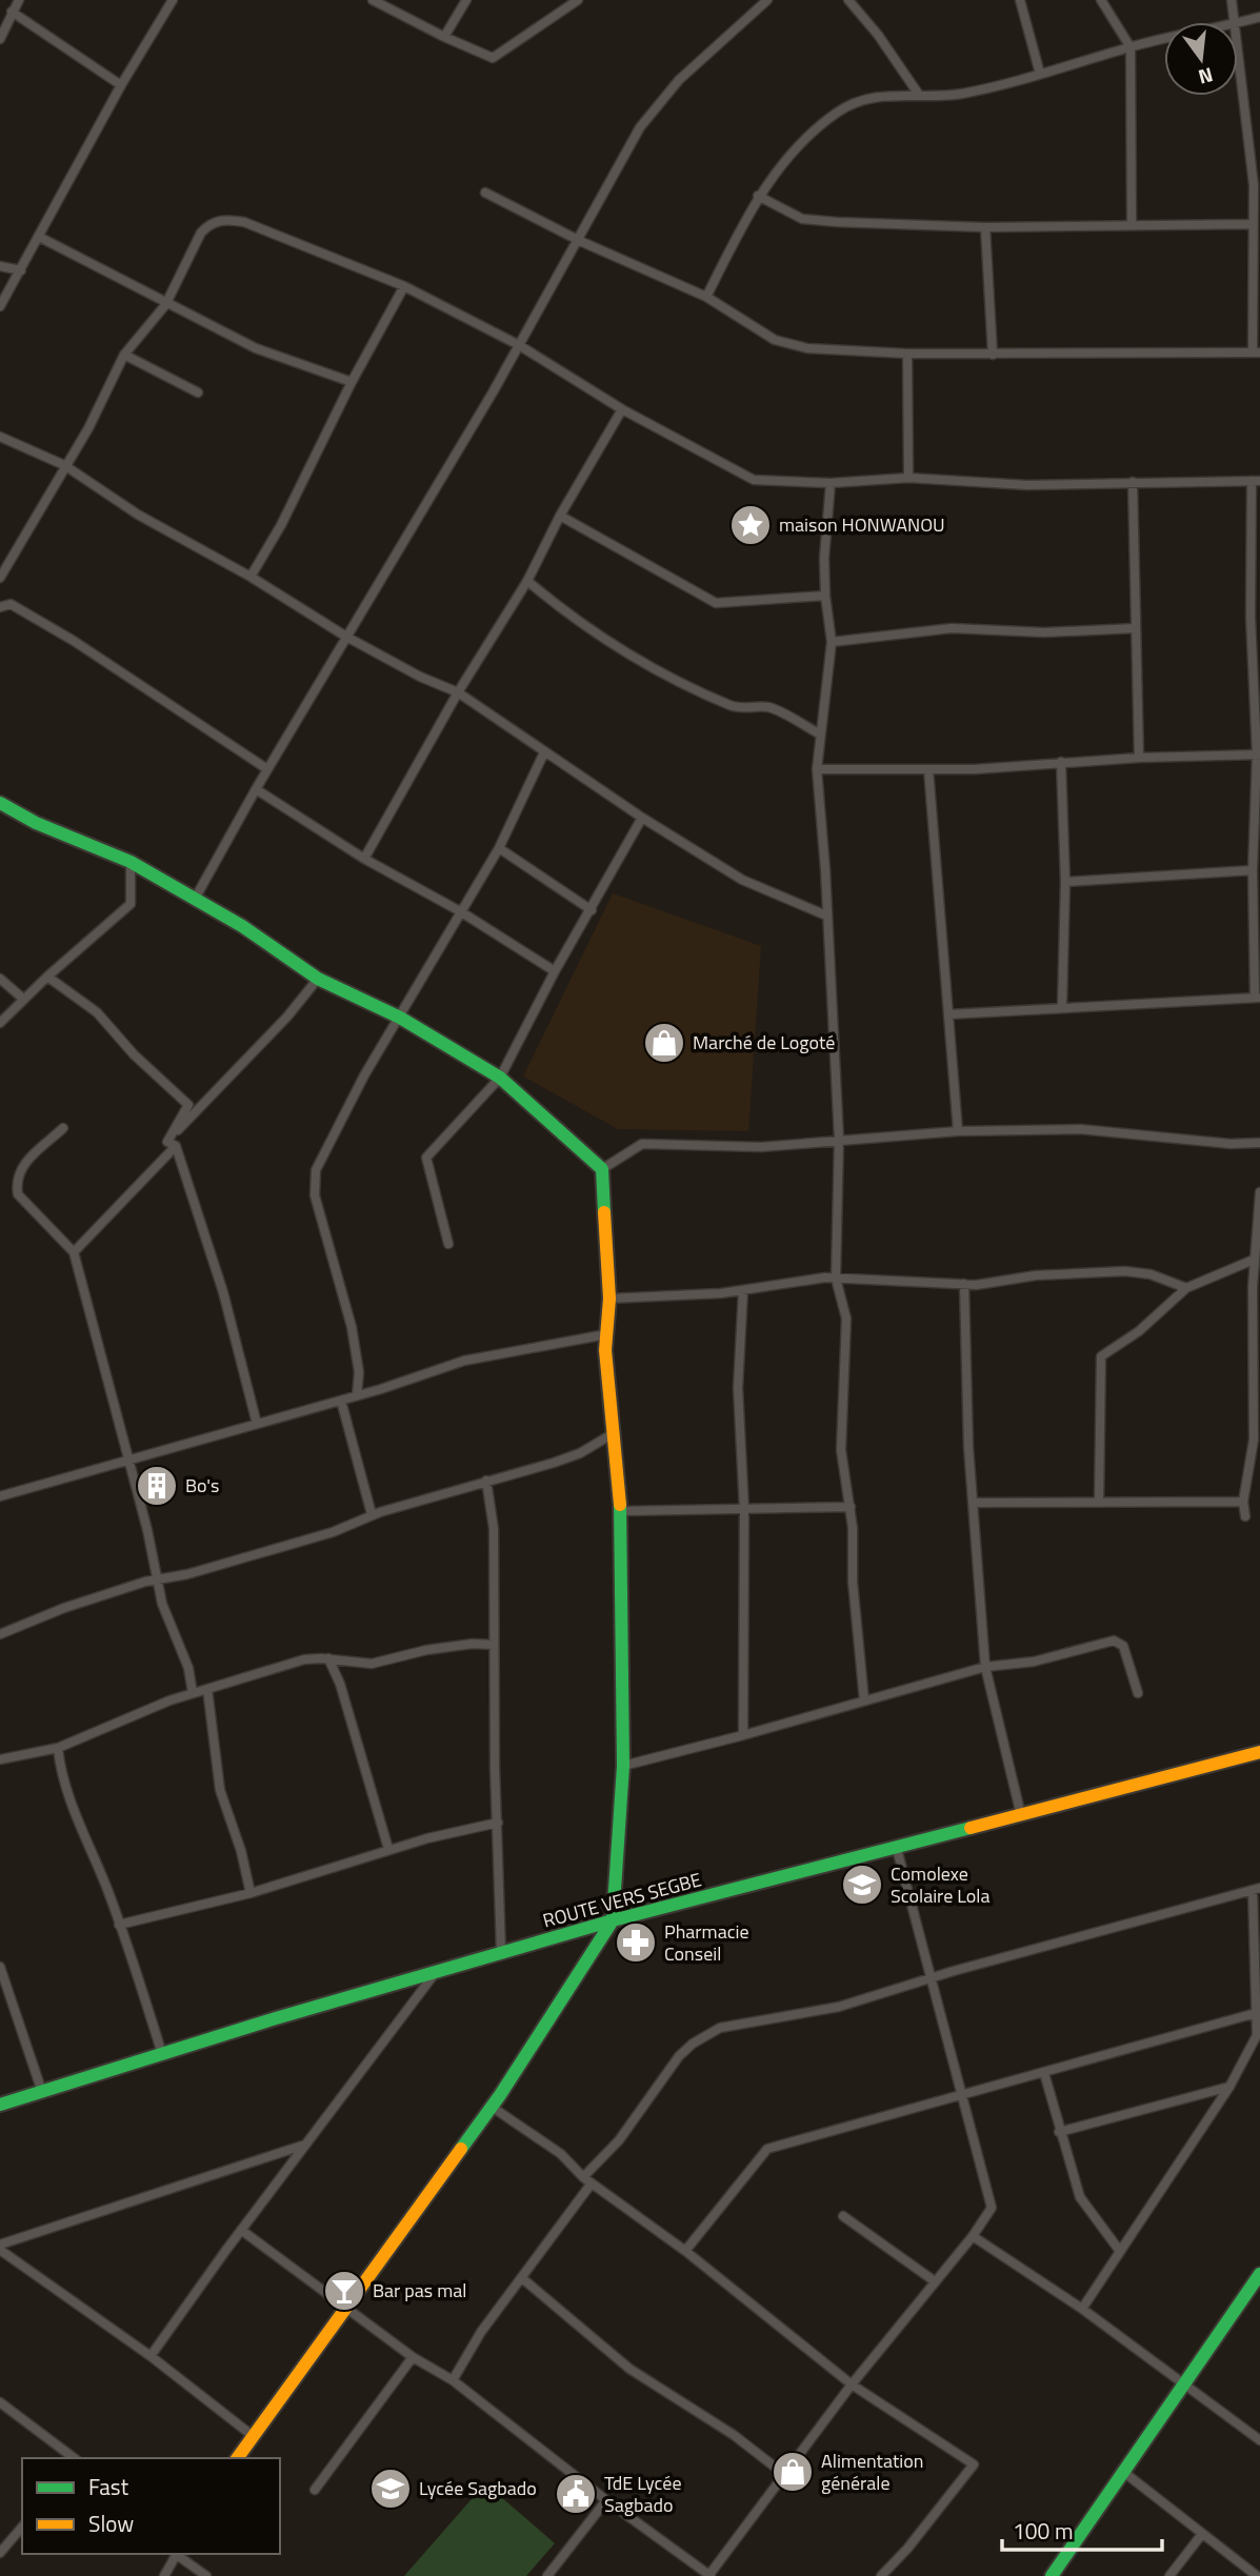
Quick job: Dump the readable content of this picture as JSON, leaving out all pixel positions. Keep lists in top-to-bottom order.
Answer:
{
  "streets": {
    "street": ["ROUTE VERS SEGBE"]
  },
  "places": {
    "place": ["maison HONWANOU"],
    "shop": ["Marché de Logoté", "Alimentation générale"],
    "building": ["Bo's"],
    "school or university": ["Comolexe Scolaire Lola", "Lycée Sagbado"],
    "pharmacy": ["Pharmacie Conseil"],
    "bar": ["Bar pas mal"],
    "public building": ["TdE Lycée Sagbado"]
  },
  "legend": ["Fast", "Slow"],
  "scale_bar": "100 m",
  "north": "bottom"
}
